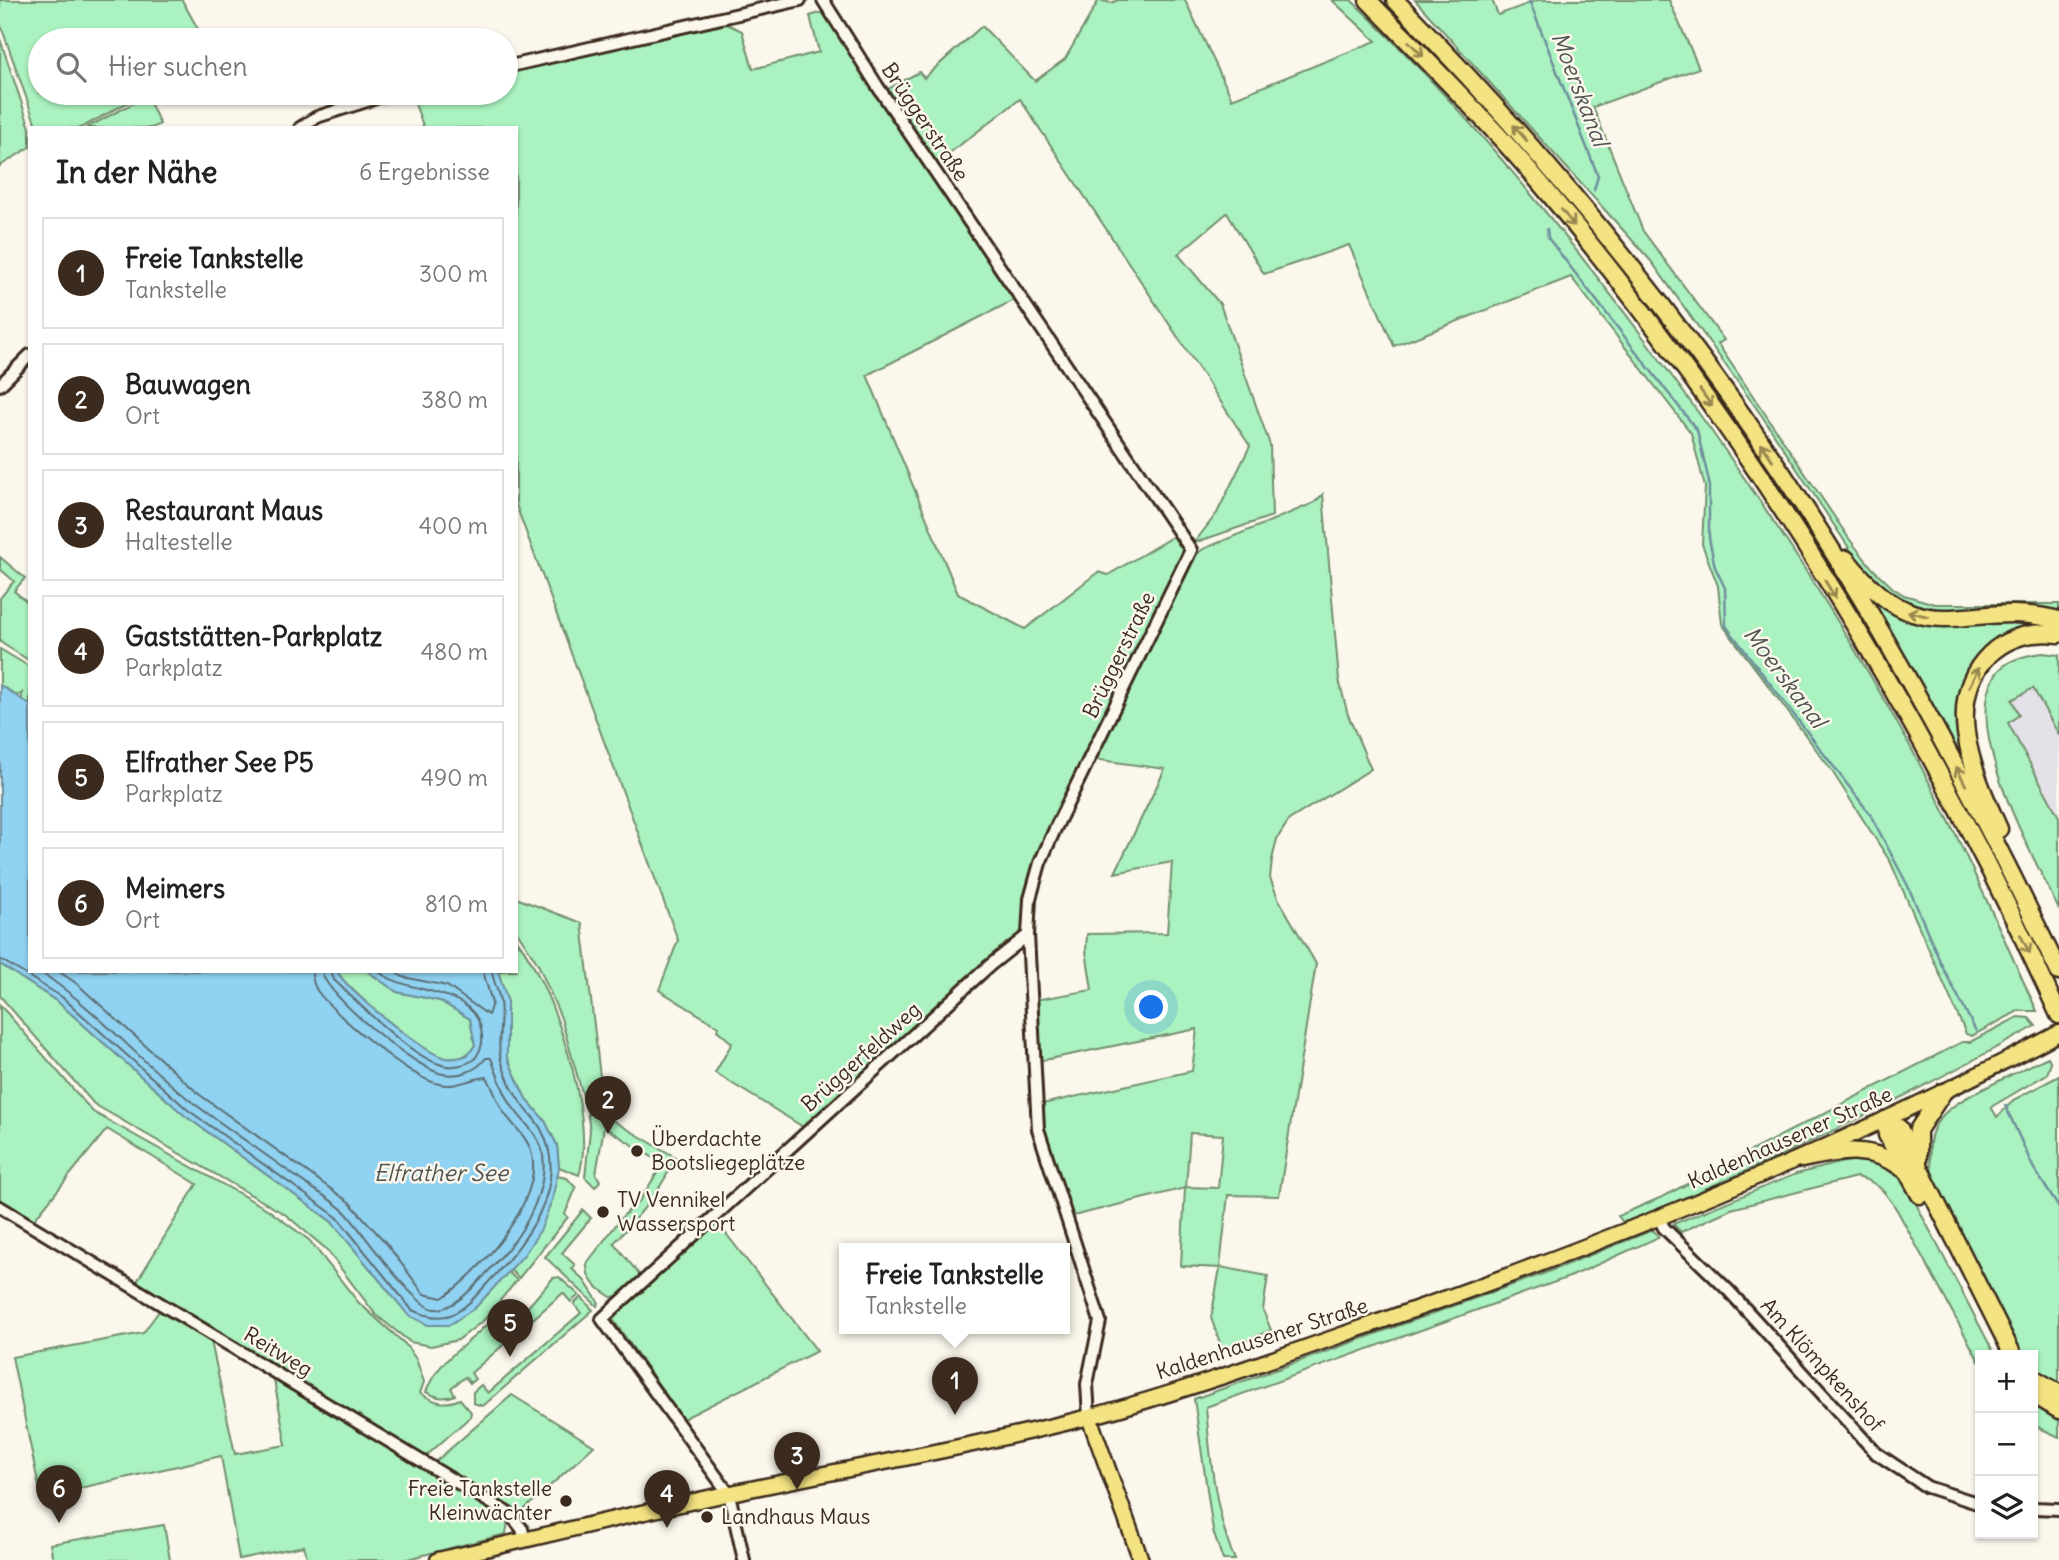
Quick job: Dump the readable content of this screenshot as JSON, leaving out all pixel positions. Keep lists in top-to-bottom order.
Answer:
{
  "streets": {
    "main road": ["Kaldenhausener Straße"],
    "street": [
      "Brüggerstraße",
      "Brüggerfeldweg",
      "Reitweg",
      "Am Klömpkenshof"
    ]
  },
  "crossings": [
    ["Brüggerstraße", "Brüggerfeldweg"],
    ["Brüggerstraße", "Kaldenhausener Straße"],
    ["Brüggerfeldweg", "Kaldenhausener Straße"],
    ["Kaldenhausener Straße", "Reitweg"],
    ["Kaldenhausener Straße", "Am Klömpkenshof"]
  ],
  "water": ["Moerskanal", "Elfrather See"],
  "places": [
    "Überdachte Bootsliegeplätze",
    "TV Vennikel Wassersport",
    "Freie Tankstelle Kleinwächter",
    "Landhaus Maus"
  ],
  "page": {
    "search": "Hier suchen",
    "heading": ["In der Nähe", "6 Ergebnisse"],
    "list": [
      {
        "mark": "1",
        "name": "Freie Tankstelle",
        "note": "Tankstelle",
        "value": "300 m"
      },
      {
        "mark": "2",
        "name": "Bauwagen",
        "note": "Ort",
        "value": "380 m"
      },
      {
        "mark": "3",
        "name": "Restaurant Maus",
        "note": "Haltestelle",
        "value": "400 m"
      },
      {
        "mark": "4",
        "name": "Gaststätten-Parkplatz",
        "note": "Parkplatz",
        "value": "480 m"
      },
      {
        "mark": "5",
        "name": "Elfrather See P5",
        "note": "Parkplatz",
        "value": "490 m"
      },
      {
        "mark": "6",
        "name": "Meimers",
        "note": "Ort",
        "value": "810 m"
      }
    ],
    "pins": [
      "2",
      "5",
      "1",
      "3",
      "6",
      "4"
    ],
    "popup": ["Freie Tankstelle", "Tankstelle"],
    "map_buttons": ["+", "−"]
  }
}
